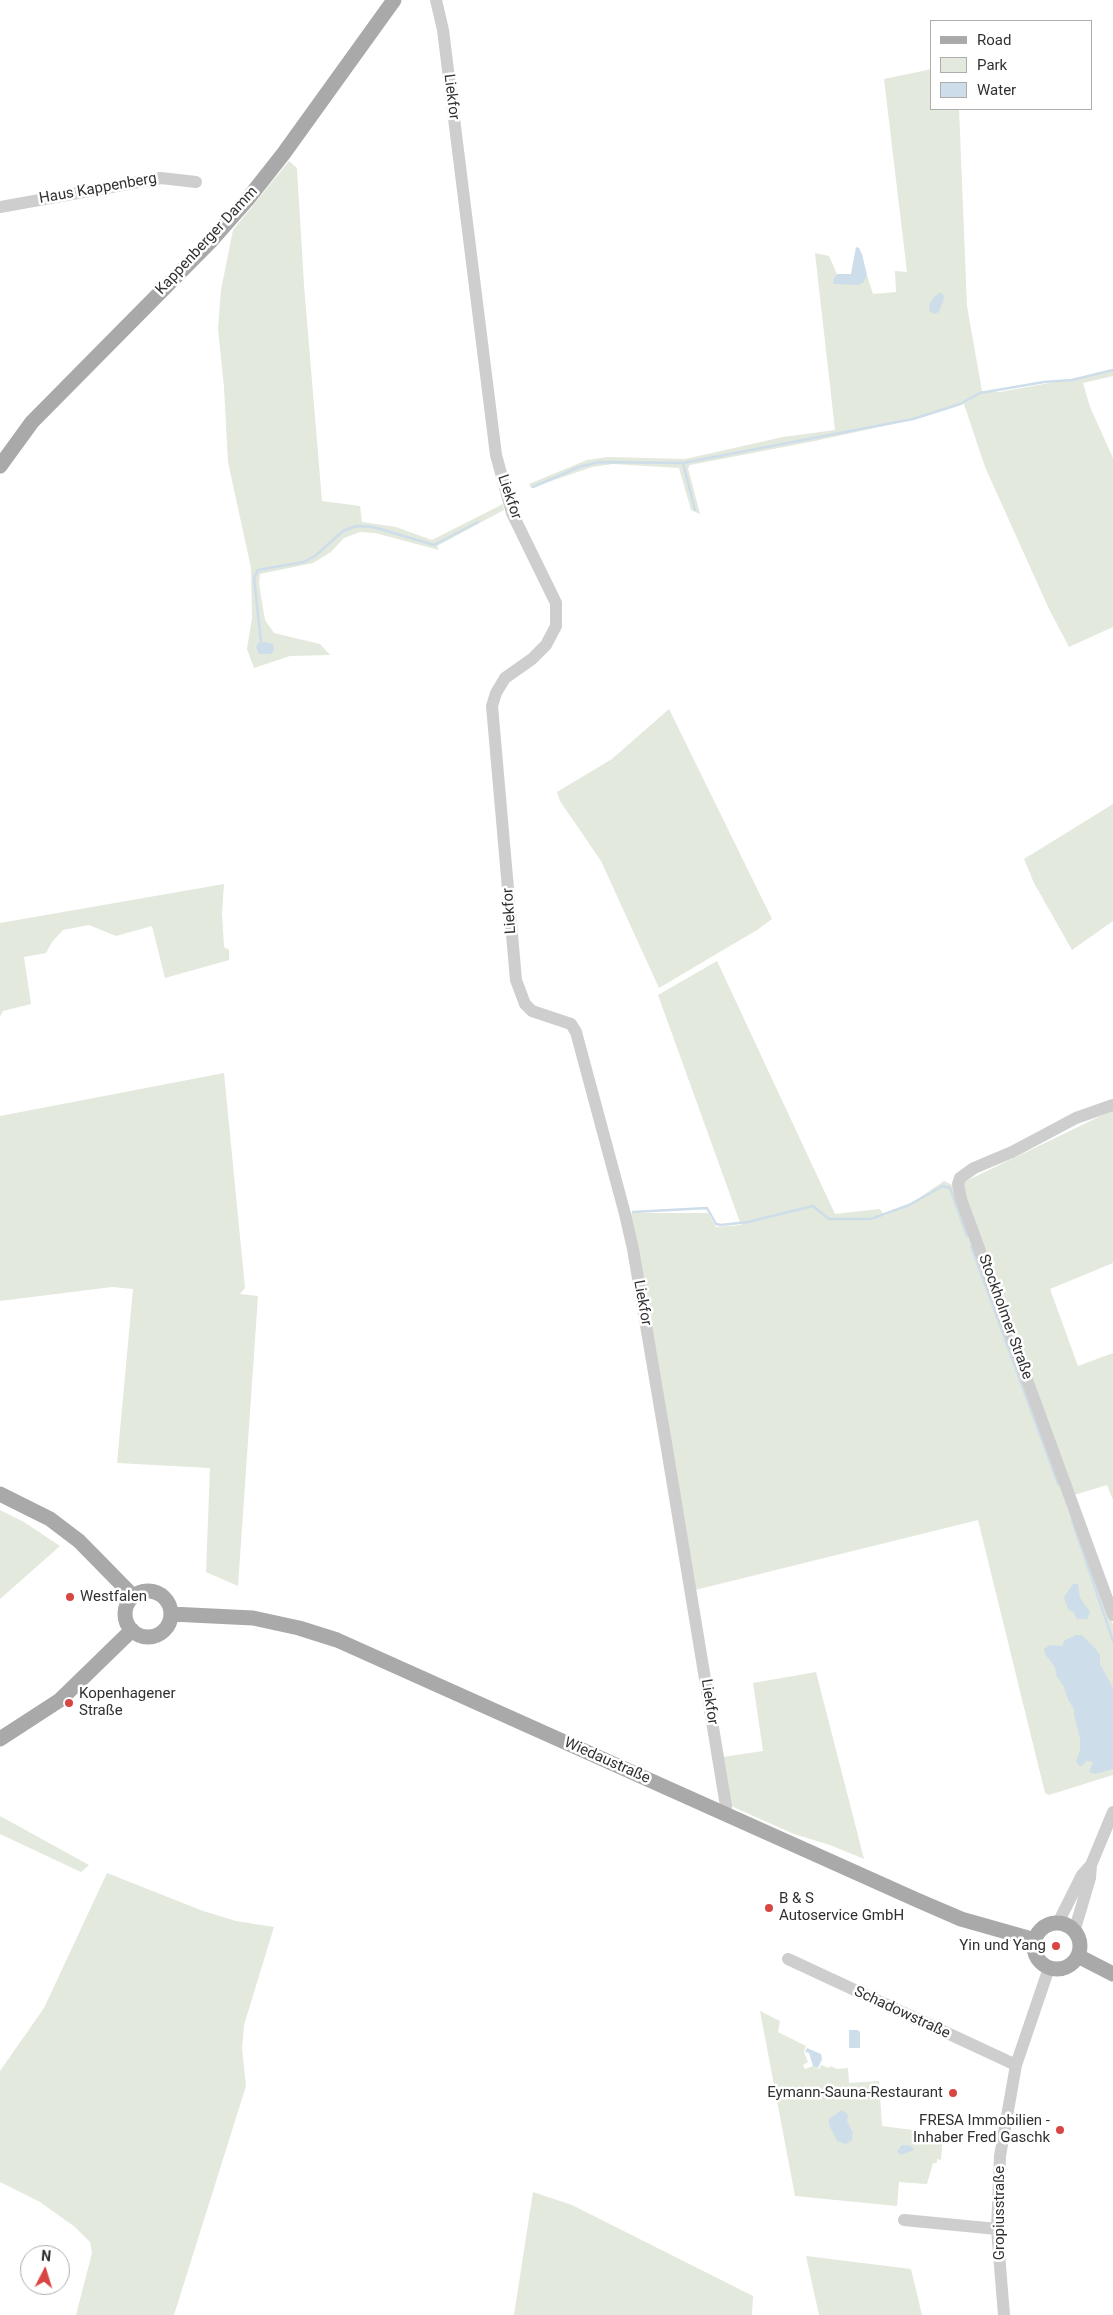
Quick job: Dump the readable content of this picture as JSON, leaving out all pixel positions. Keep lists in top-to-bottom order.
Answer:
{
  "streets": {
    "main road": ["Kappenberger Damm", "Wiedaustraße"],
    "street": [
      "Liekfor",
      "Haus Kappenberg",
      "Stockholmer Straße",
      "Schadowstraße",
      "Gropiusstraße"
    ]
  },
  "crossings": [
    ["Liekfor", "Wiedaustraße"],
    ["Wiedaustraße", "Gropiusstraße"],
    ["Schadowstraße", "Gropiusstraße"]
  ],
  "places": [
    "Westfalen",
    "Kopenhagener Straße",
    "B & S Autoservice GmbH",
    "Yin und Yang",
    "Eymann-Sauna-Restaurant",
    "FRESA Immobilien - Inhaber Fred Gaschk"
  ],
  "legend": ["Road", "Park", "Water"],
  "north": "top"
}
